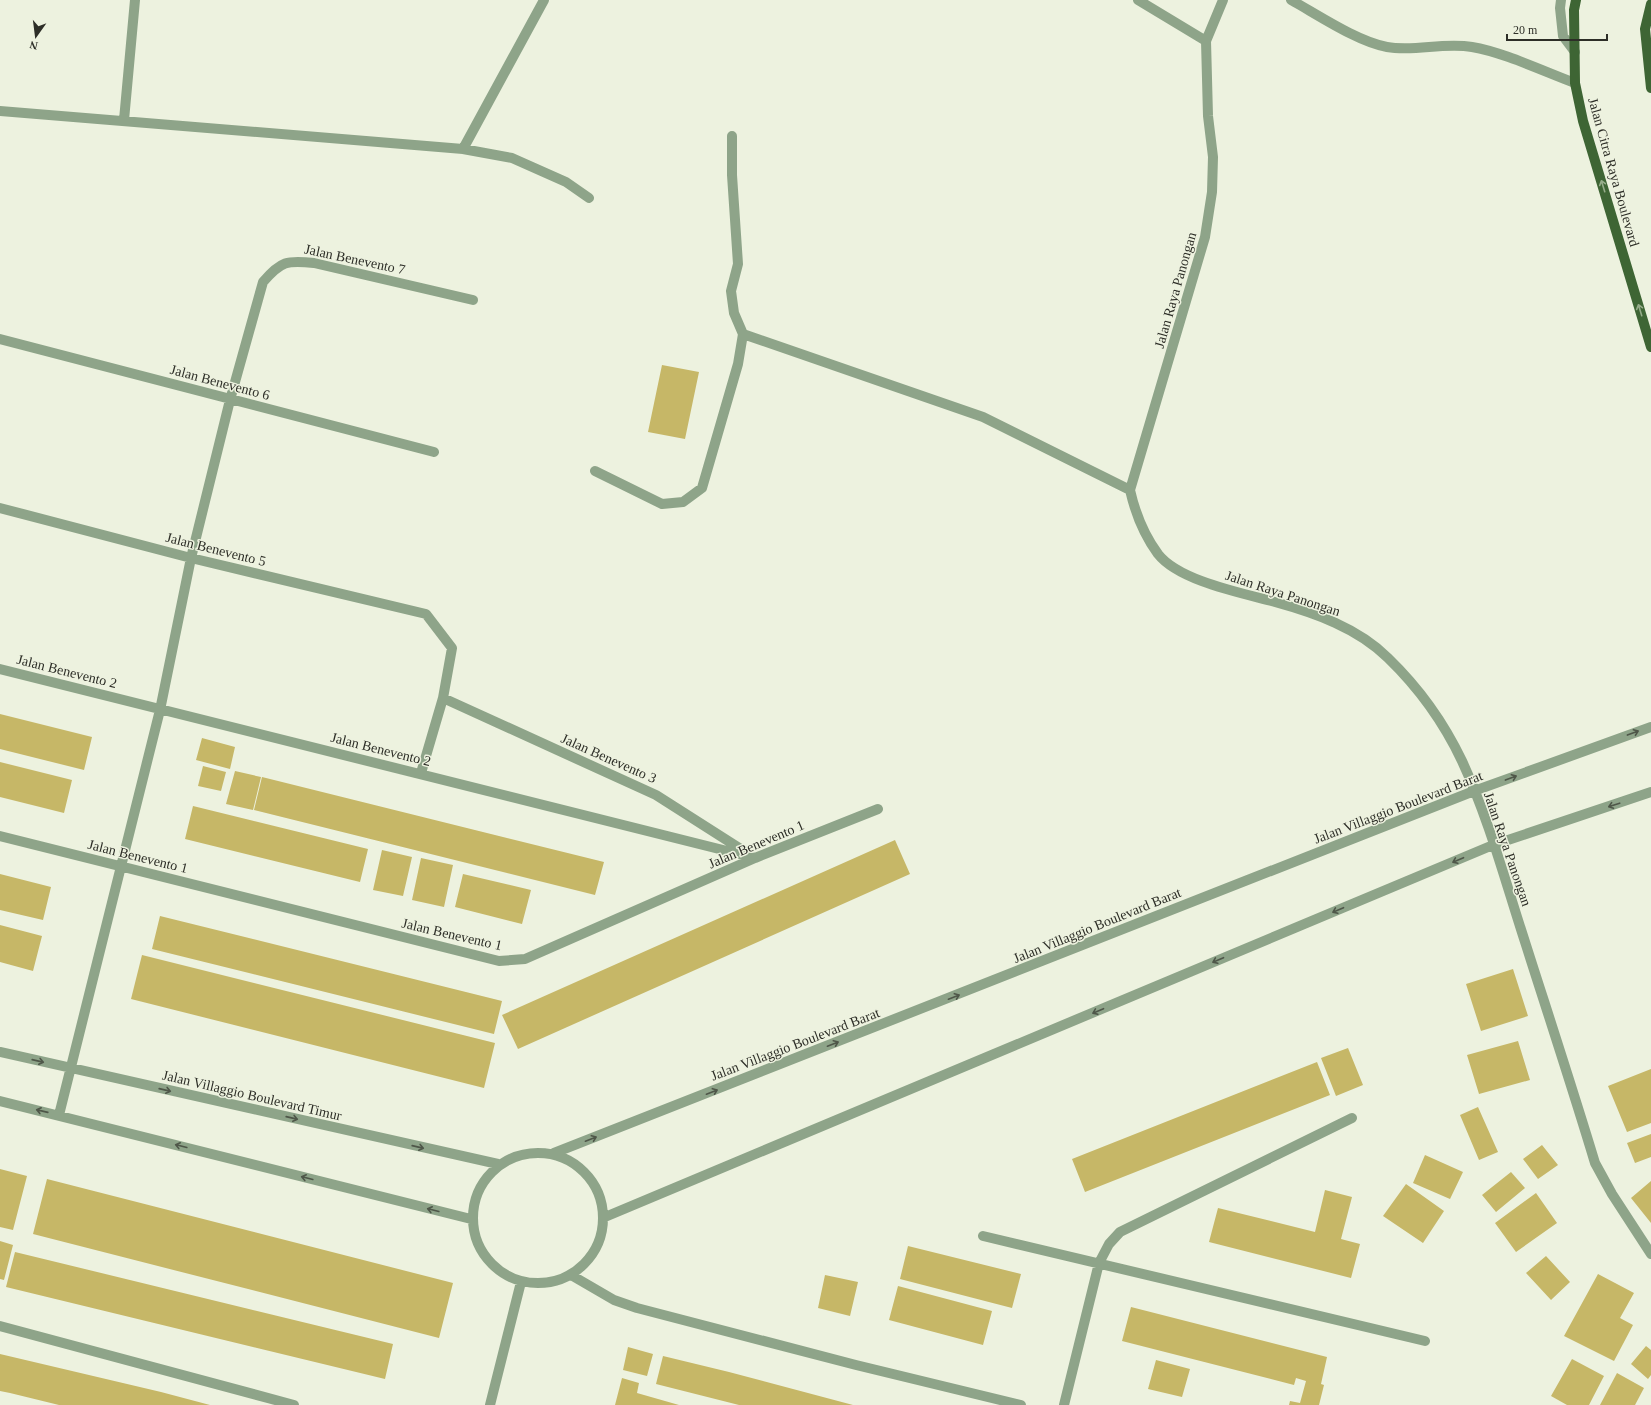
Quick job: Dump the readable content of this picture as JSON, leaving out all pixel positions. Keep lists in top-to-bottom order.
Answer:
{
  "streets": {
    "main road": ["Jalan Citra Raya Boulevard"],
    "street": [
      "Jalan Benevento 7",
      "Jalan Raya Panongan",
      "Jalan Benevento 6",
      "Jalan Benevento 5",
      "Jalan Benevento 2",
      "Jalan Benevento 3",
      "Jalan Villaggio Boulevard Barat",
      "Jalan Benevento 1",
      "Jalan Villaggio Boulevard Timur"
    ]
  },
  "crossings": [
    ["Jalan Benevento 7", "Jalan Benevento 6"],
    ["Jalan Benevento 7", "Jalan Benevento 5"],
    ["Jalan Benevento 7", "Jalan Benevento 2"],
    ["Jalan Benevento 7", "Jalan Benevento 1"],
    ["Jalan Benevento 7", "Jalan Villaggio Boulevard Timur"],
    ["Jalan Raya Panongan", "Jalan Villaggio Boulevard Barat"],
    ["Jalan Benevento 5", "Jalan Benevento 3"],
    ["Jalan Benevento 2", "Jalan Benevento 3"],
    ["Jalan Benevento 2", "Jalan Benevento 1"],
    ["Jalan Benevento 3", "Jalan Benevento 1"],
    ["Jalan Villaggio Boulevard Barat", "Jalan Villaggio Boulevard Timur"]
  ],
  "one_way": ["Jalan Citra Raya Boulevard"],
  "scale_bar": "20 m",
  "north": "bottom"
}
